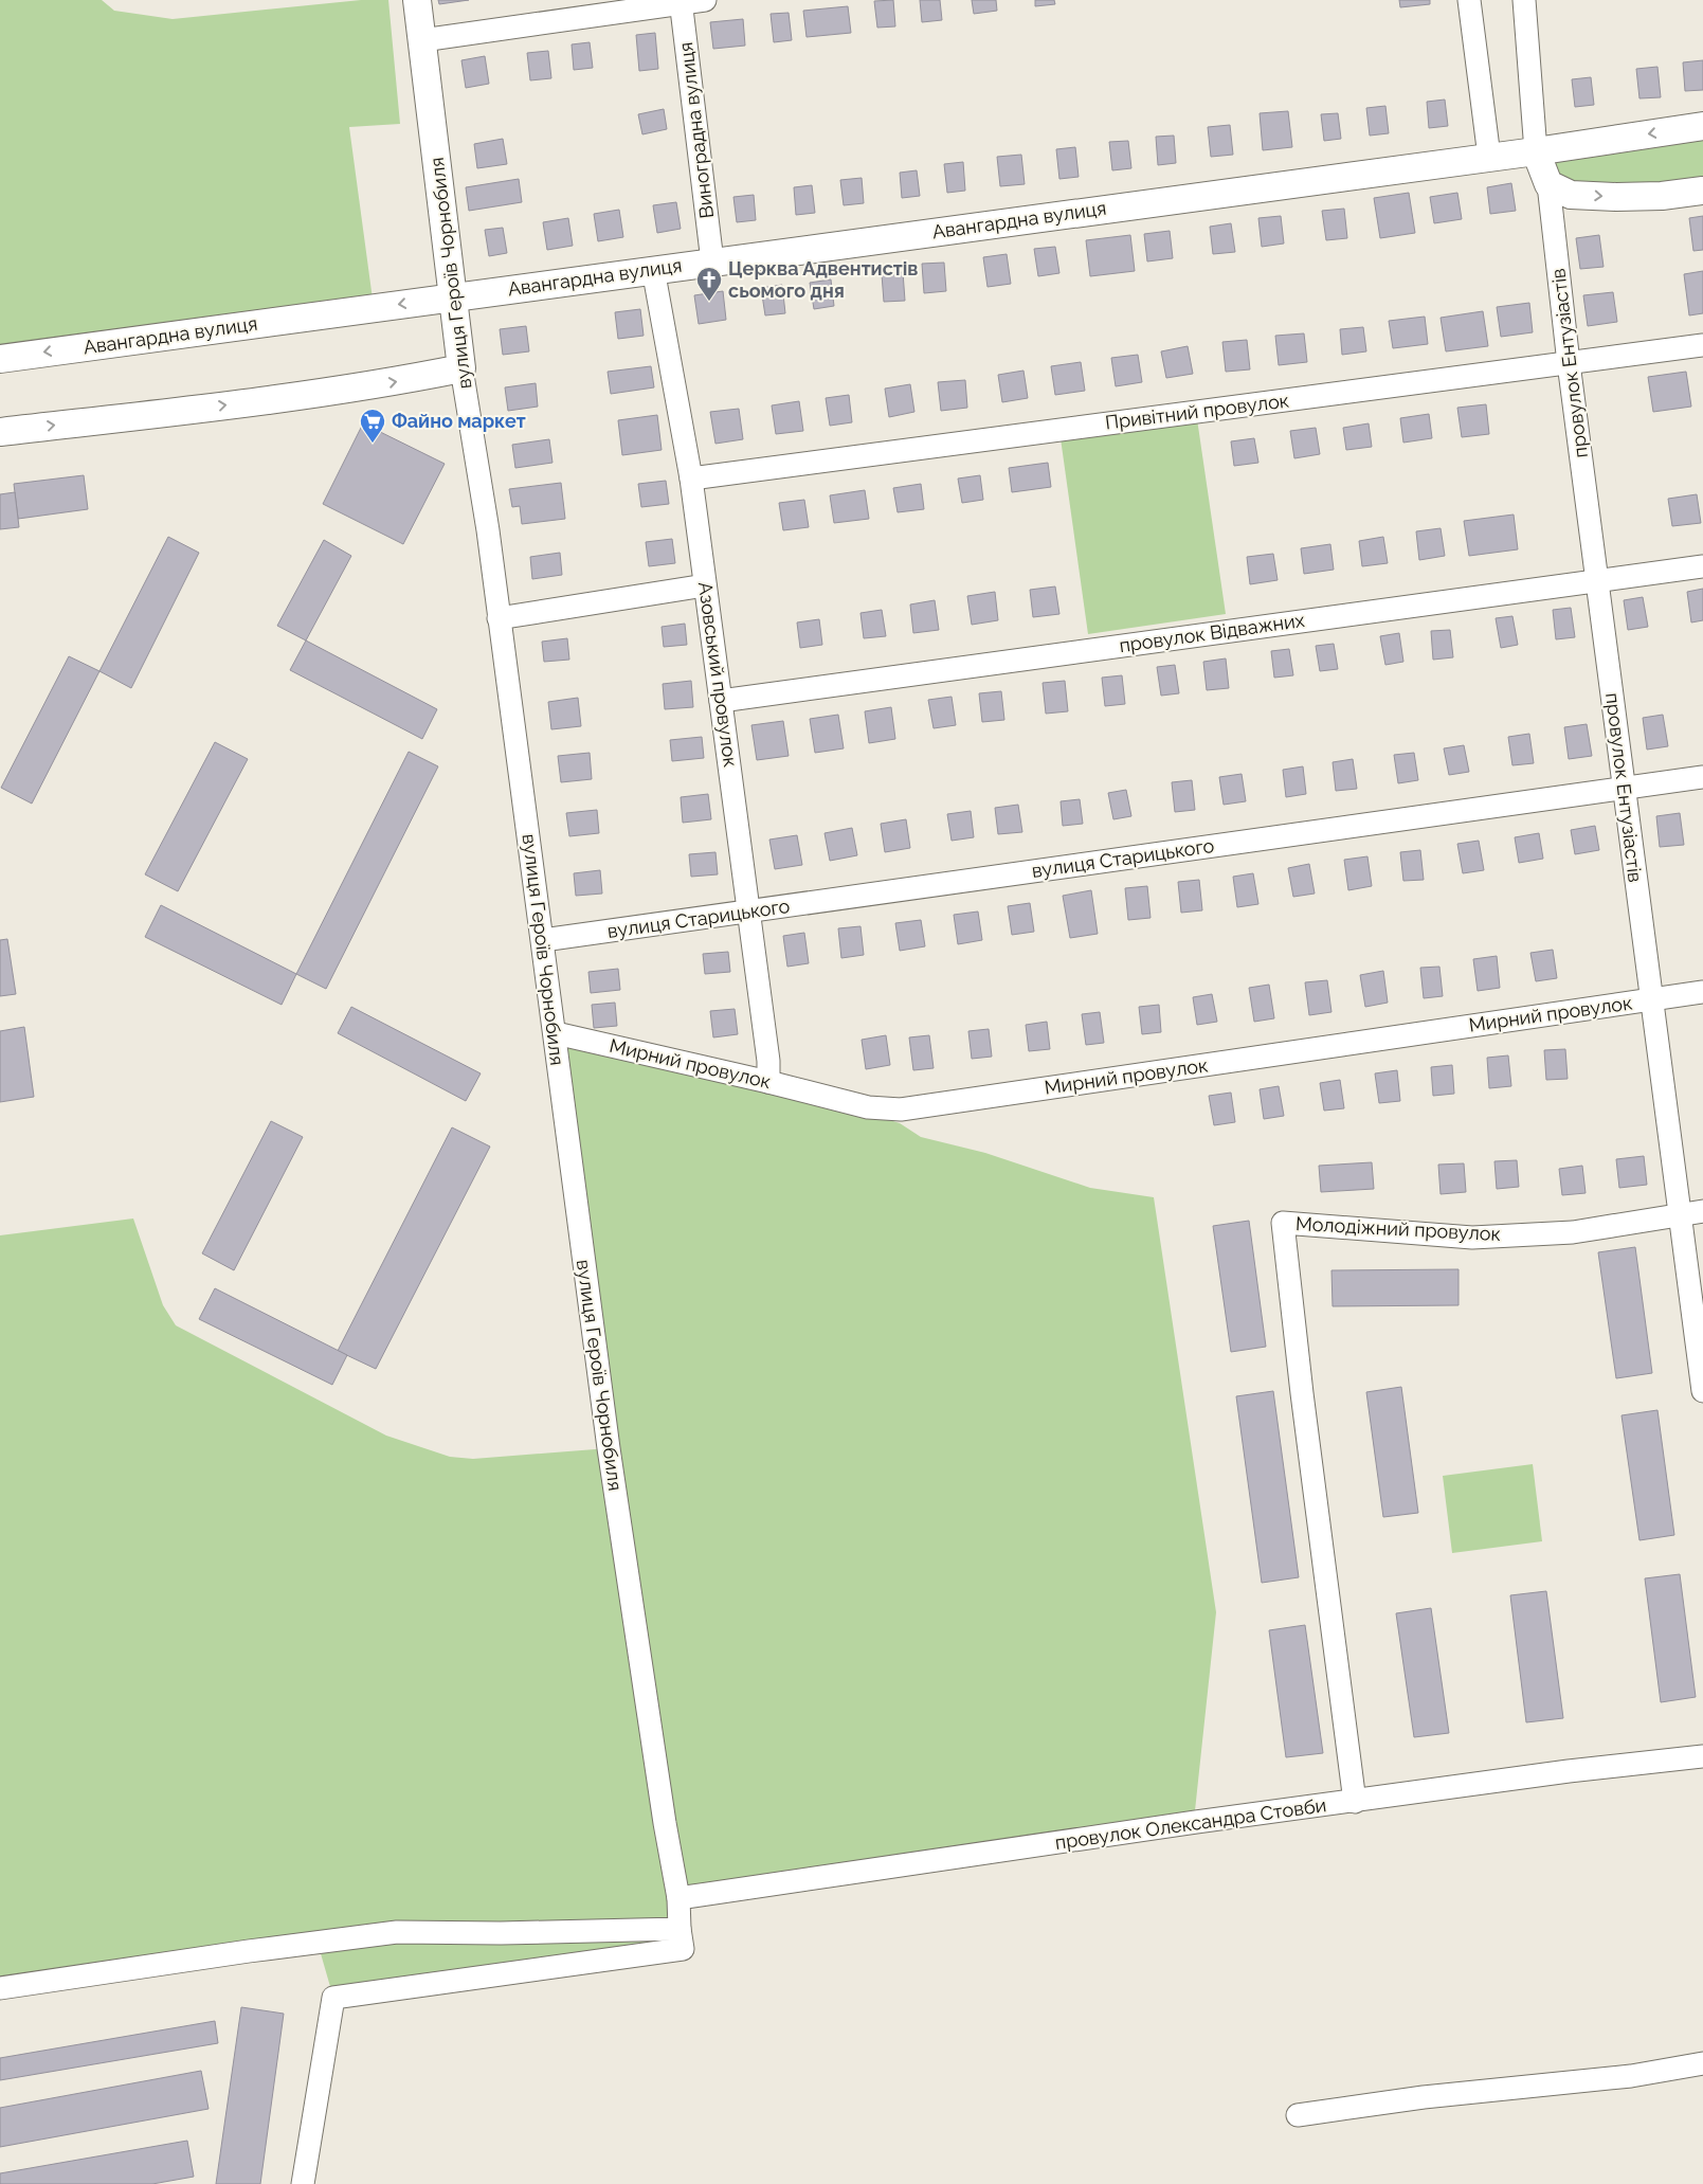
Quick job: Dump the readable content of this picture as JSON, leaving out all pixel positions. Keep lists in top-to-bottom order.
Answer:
{
  "streets": {
    "street": [
      "Виноградна вулиця",
      "Авангардна вулиця",
      "вулиця Героїв Чорнобиля",
      "провулок Ентузіастів",
      "Привітний провулок",
      "провулок Відважних",
      "Азовський провулок",
      "вулиця Старицького",
      "Мирний провулок",
      "Молодіжний провулок",
      "провулок Олександра Стовби"
    ]
  },
  "crossings": [
    ["Виноградна вулиця", "Авангардна вулиця"],
    ["Авангардна вулиця", "вулиця Героїв Чорнобиля"],
    ["Авангардна вулиця", "Азовський провулок"],
    ["вулиця Героїв Чорнобиля", "вулиця Старицького"],
    ["вулиця Героїв Чорнобиля", "Мирний провулок"],
    ["вулиця Героїв Чорнобиля", "провулок Олександра Стовби"],
    ["провулок Ентузіастів", "Привітний провулок"],
    ["провулок Ентузіастів", "провулок Відважних"],
    ["провулок Ентузіастів", "вулиця Старицького"],
    ["провулок Ентузіастів", "Мирний провулок"],
    ["провулок Ентузіастів", "Молодіжний провулок"],
    ["Привітний провулок", "Азовський провулок"],
    ["провулок Відважних", "Азовський провулок"],
    ["Азовський провулок", "вулиця Старицького"],
    ["Азовський провулок", "Мирний провулок"],
    ["Молодіжний провулок", "провулок Олександра Стовби"]
  ],
  "places": {
    "church": ["Церква Адвентистів сьомого дня"],
    "supermarket": ["Файно маркет"]
  }
}
